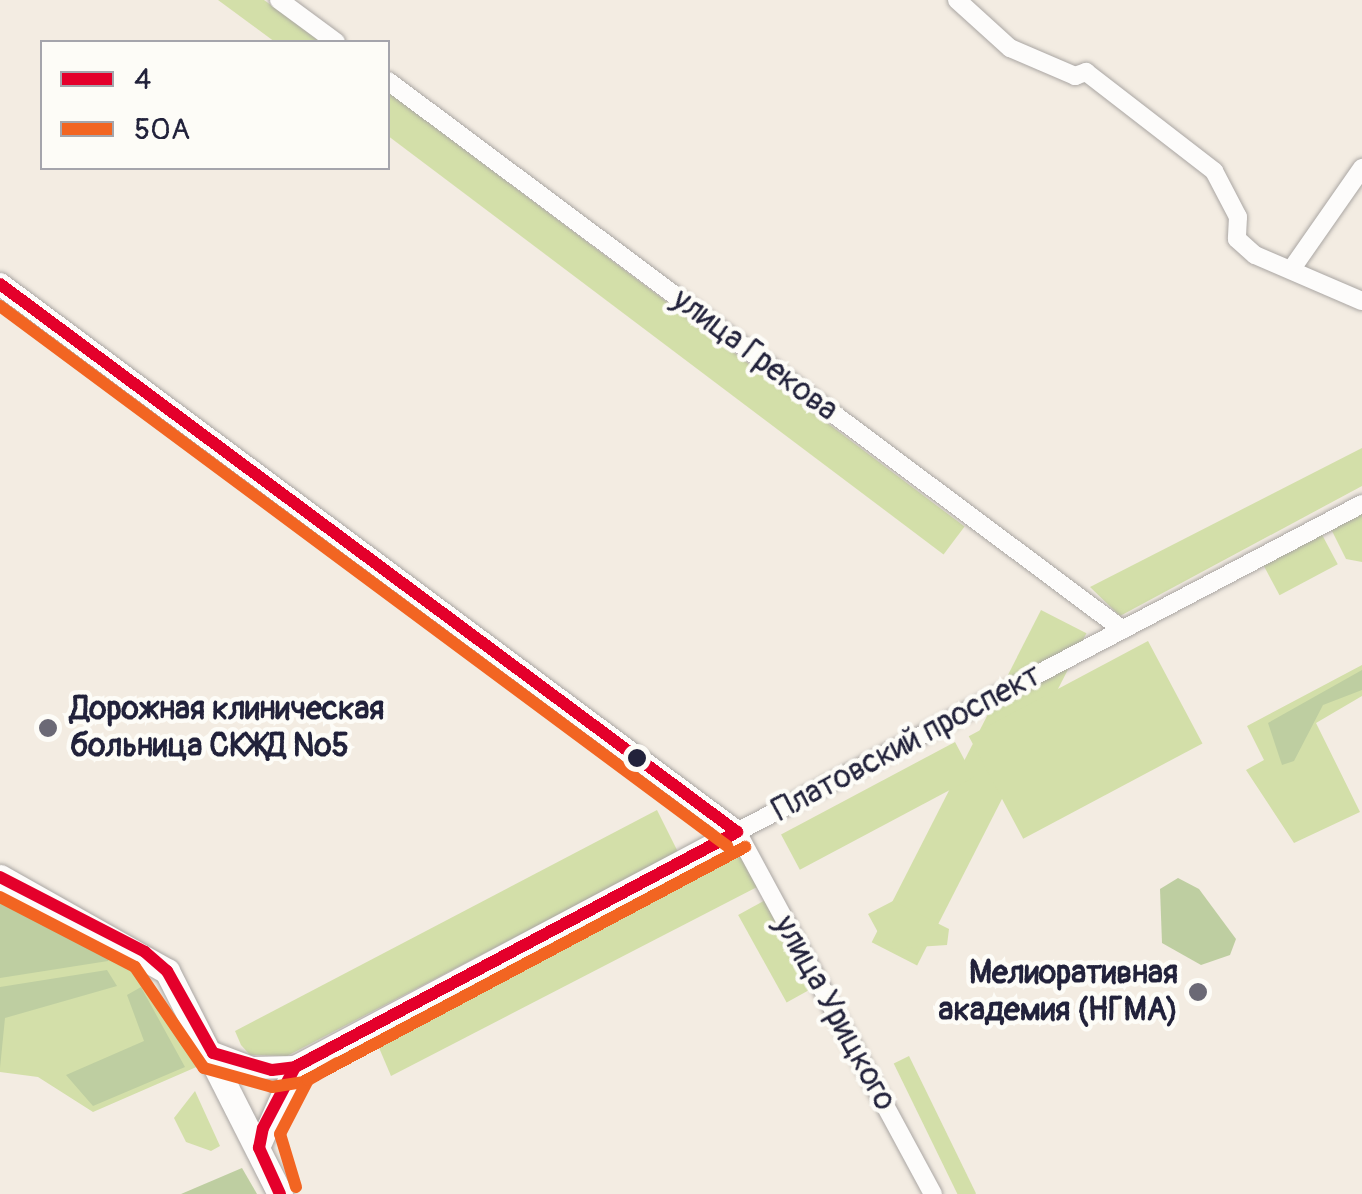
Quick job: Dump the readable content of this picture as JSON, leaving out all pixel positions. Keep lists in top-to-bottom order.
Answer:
{
  "streets": {
    "street": ["улица Грекова", "Платовский проспект", "улица Урицкого"]
  },
  "crossings": [
    ["улица Грекова", "Платовский проспект"],
    ["Платовский проспект", "улица Урицкого"]
  ],
  "places": ["Дорожная клиническая больница СКЖД №5", "Мелиоративная академия (НГМА)"],
  "lines": ["transit line 4", "transit line 50А"],
  "legend": ["4", "50А"]
}
